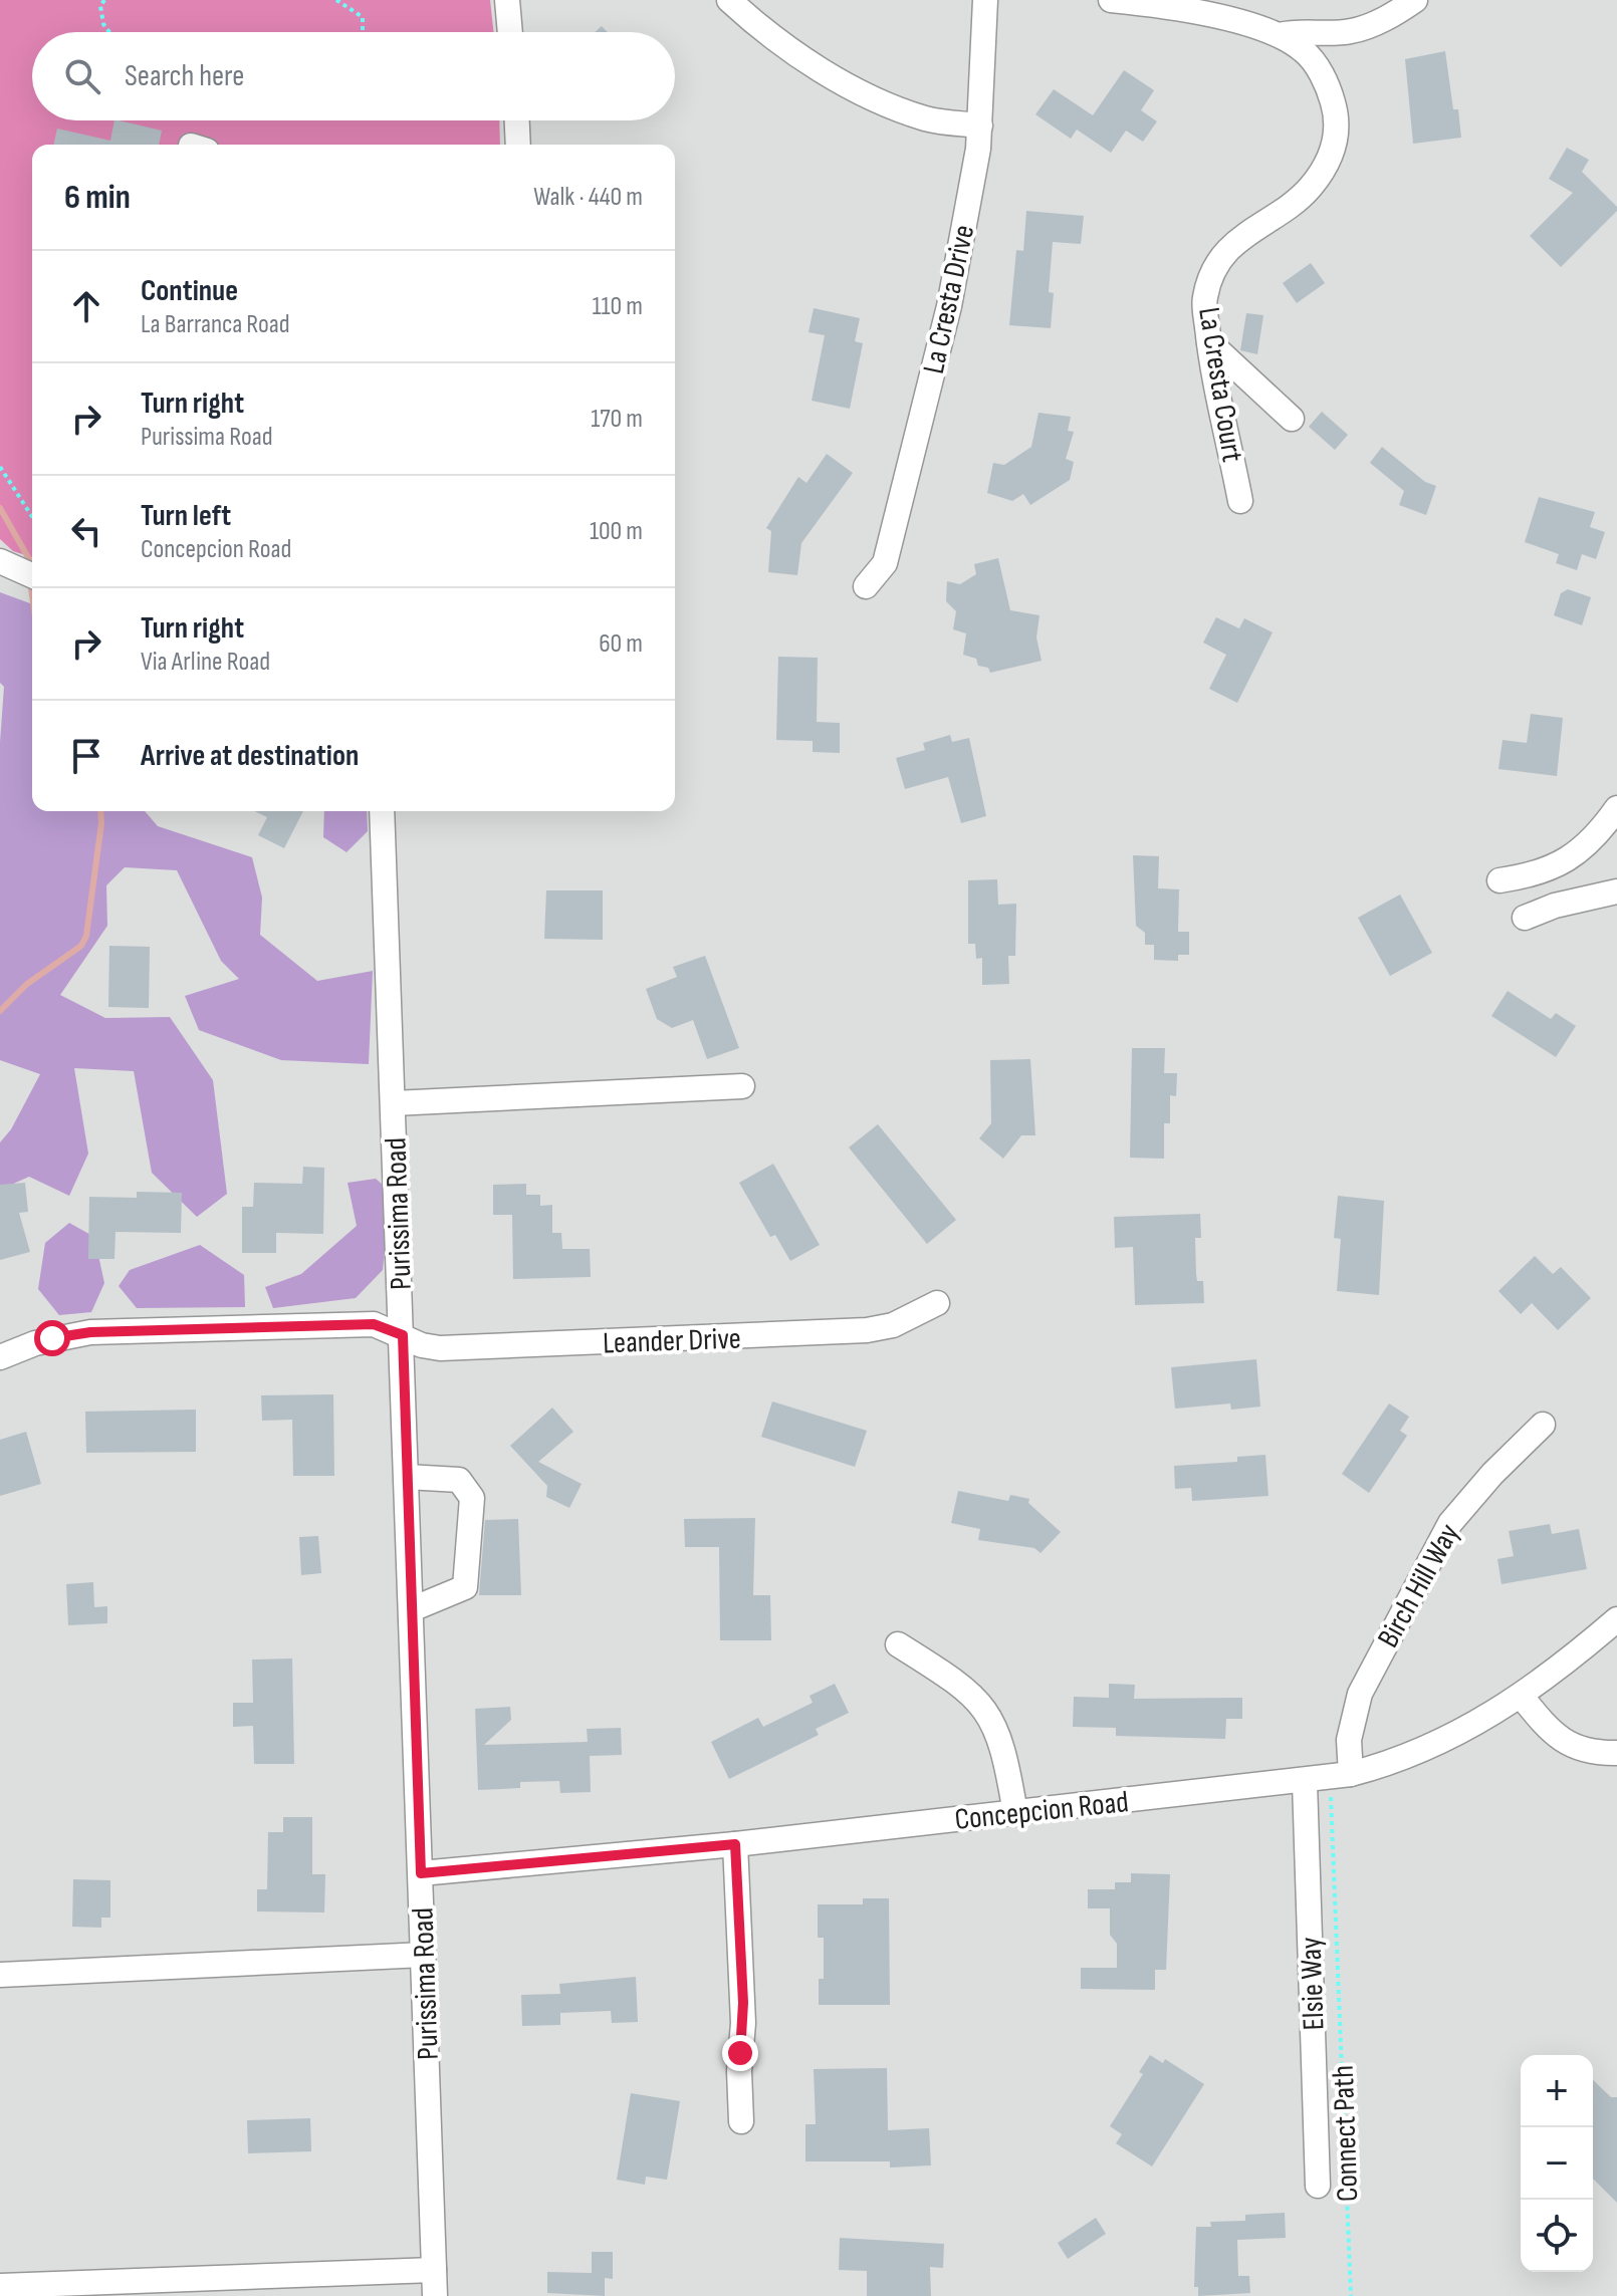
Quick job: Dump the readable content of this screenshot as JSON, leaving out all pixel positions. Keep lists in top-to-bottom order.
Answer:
{
  "streets": {
    "street": [
      "La Cresta Drive",
      "La Cresta Court",
      "Purissima Road",
      "Leander Drive",
      "Birch Hill Way",
      "Concepcion Road",
      "Elsie Way"
    ],
    "path": ["Connect Path"]
  },
  "crossings": [
    ["Purissima Road", "Leander Drive"],
    ["Purissima Road", "Concepcion Road"],
    ["Birch Hill Way", "Concepcion Road"],
    ["Birch Hill Way", "Connect Path"],
    ["Concepcion Road", "Elsie Way"],
    ["Concepcion Road", "Connect Path"]
  ],
  "page": {
    "search": "Search here",
    "heading": ["6 min", "Walk · 440 m"],
    "list": [
      ["Continue", "La Barranca Road", "110 m"],
      ["Turn right", "Purissima Road", "170 m"],
      ["Turn left", "Concepcion Road", "100 m"],
      ["Turn right", "Via Arline Road", "60 m"],
      "Arrive at destination"
    ],
    "map_buttons": ["+", "−"]
  }
}
